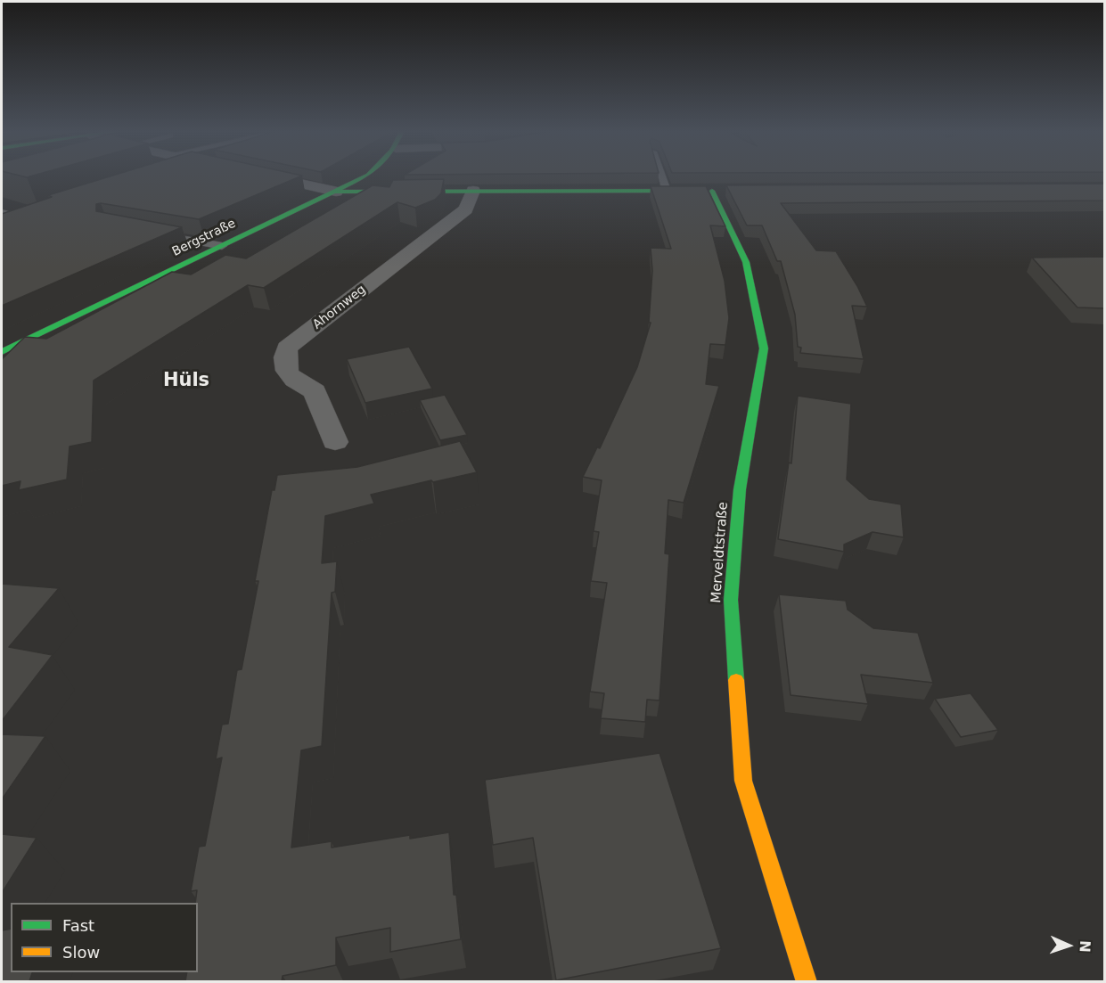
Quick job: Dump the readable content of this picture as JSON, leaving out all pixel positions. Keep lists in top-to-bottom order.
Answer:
{
  "streets": {
    "main road": ["Bergstraße", "Merveldtstraße"],
    "street": ["Ahornweg"]
  },
  "districts": ["Hüls"],
  "legend": ["Fast", "Slow"],
  "north": "right"
}
